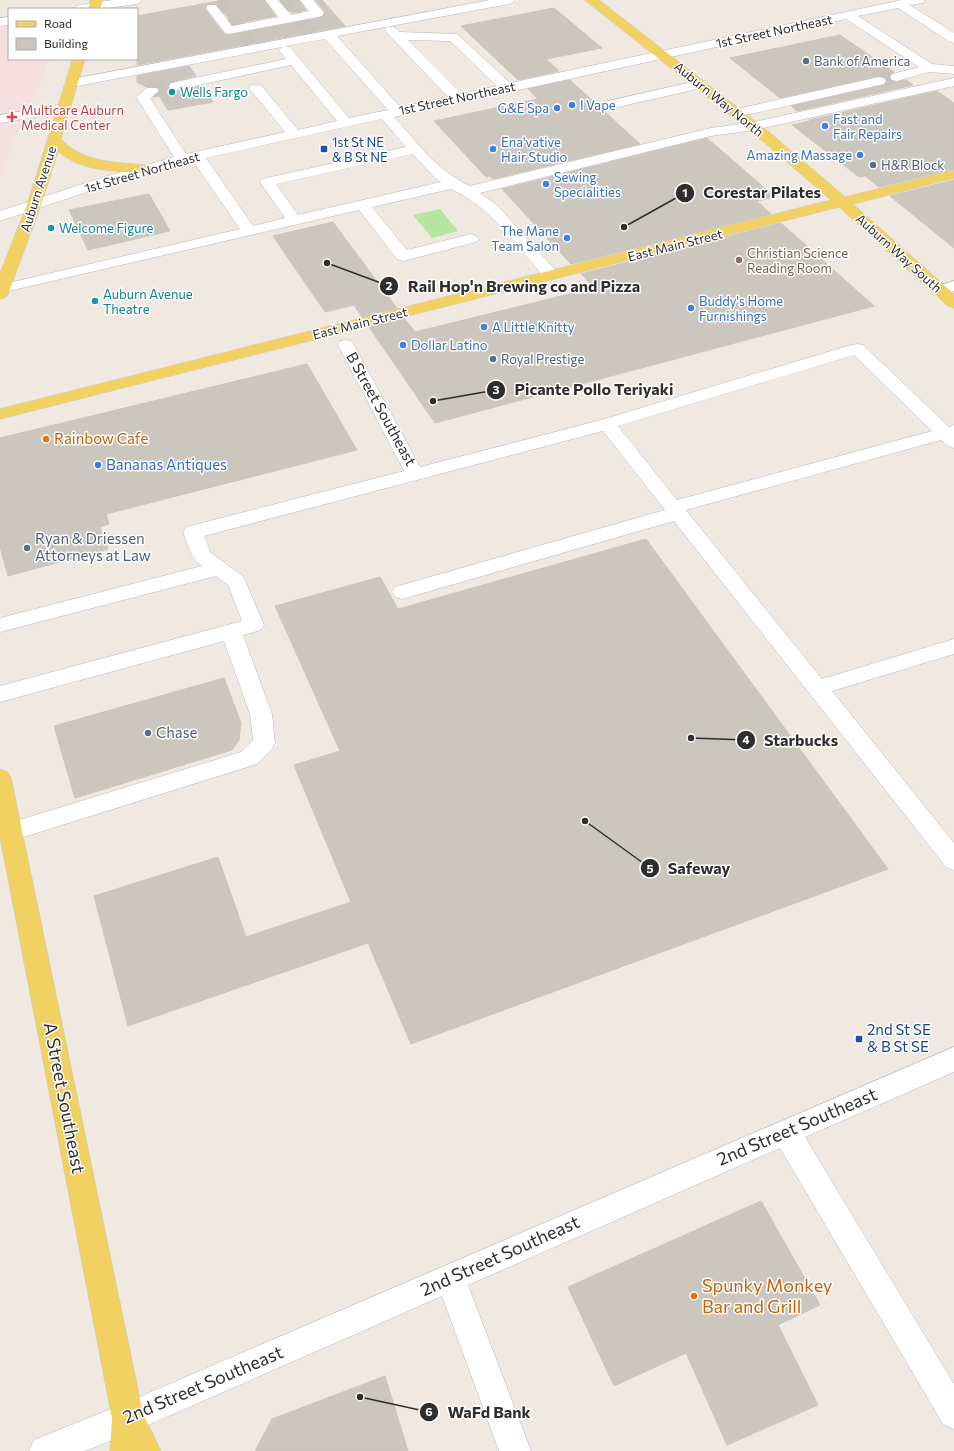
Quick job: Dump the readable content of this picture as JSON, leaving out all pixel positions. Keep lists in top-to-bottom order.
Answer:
{
  "streets": {
    "main road": [
      "Auburn Way North",
      "Auburn Avenue",
      "East Main Street",
      "Auburn Way South",
      "A Street Southeast"
    ],
    "street": ["1st Street Northeast", "B Street Southeast", "2nd Street Southeast"]
  },
  "crossings": [
    ["1st Street Northeast", "Auburn Way North"],
    ["1st Street Northeast", "Auburn Avenue"],
    ["Auburn Way North", "East Main Street"],
    ["Auburn Way North", "Auburn Way South"],
    ["East Main Street", "Auburn Way South"],
    ["A Street Southeast", "2nd Street Southeast"]
  ],
  "places": {
    "other": [
      "Bank of America",
      "Wells Fargo",
      "I Vape",
      "G&E Spa",
      "Fast and Fair Repairs",
      "Ena'vative Hair Studio",
      "Amazing Massage",
      "H&R Block",
      "Sewing Specialities",
      "Corestar Pilates",
      "Welcome Figure",
      "The Mane Team Salon",
      "Christian Science Reading Room",
      "Rail Hop'n Brewing co and Pizza",
      "Auburn Avenue Theatre",
      "Buddy's Home Furnishings",
      "A Little Knitty",
      "Dollar Latino",
      "Royal Prestige",
      "Picante Pollo Teriyaki",
      "Rainbow Cafe",
      "Bananas Antiques",
      "Ryan & Driessen Attorneys at Law",
      "Chase",
      "Starbucks",
      "Safeway",
      "Spunky Monkey Bar and Grill",
      "WaFd Bank"
    ],
    "health": ["Multicare Auburn Medical Center"],
    "transit": ["1st St NE & B St NE", "2nd St SE & B St SE"]
  },
  "legend": ["Road", "Building"]
}
